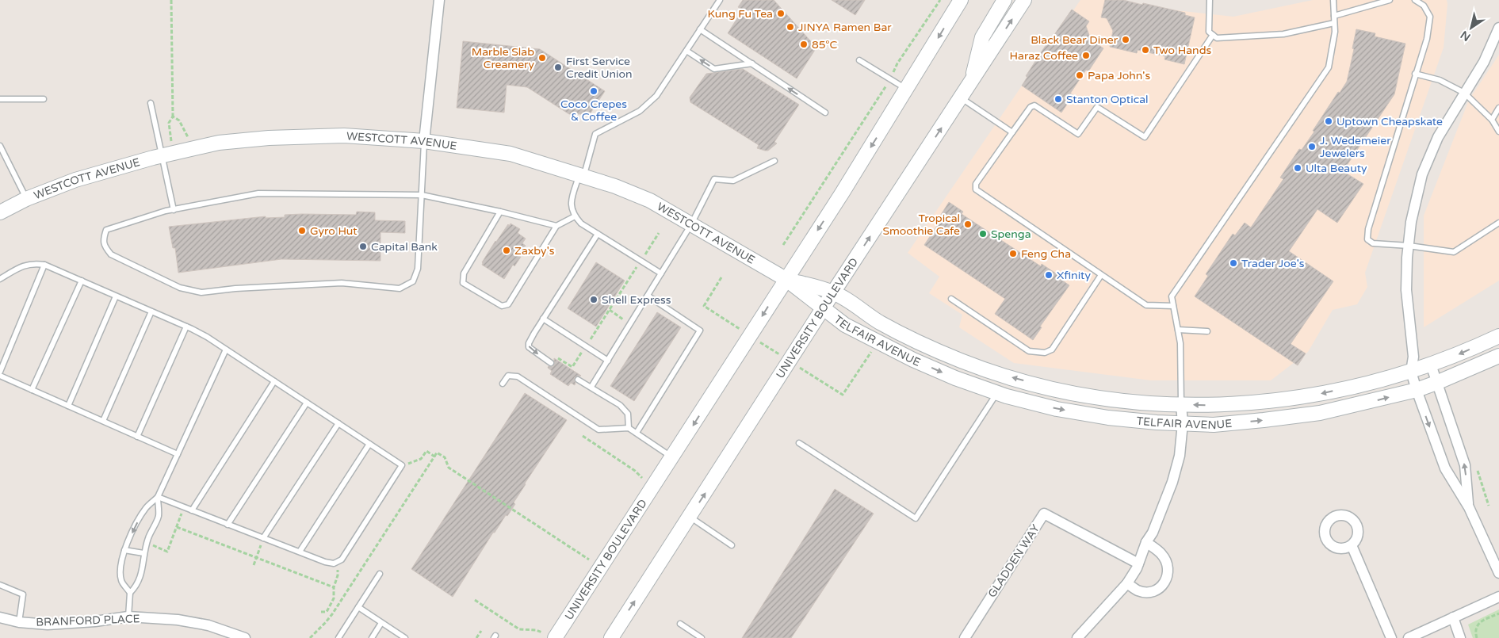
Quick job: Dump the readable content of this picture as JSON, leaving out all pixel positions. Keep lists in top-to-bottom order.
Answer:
{
  "streets": {
    "street": [
      "WESTCOTT AVENUE",
      "UNIVERSITY BOULEVARD",
      "TELFAIR AVENUE",
      "GLADDEN WAY",
      "BRANFORD PLACE"
    ]
  },
  "crossings": [
    ["WESTCOTT AVENUE", "UNIVERSITY BOULEVARD"],
    ["WESTCOTT AVENUE", "TELFAIR AVENUE"],
    ["UNIVERSITY BOULEVARD", "TELFAIR AVENUE"]
  ],
  "places": [
    "Kung Fu Tea",
    "JINYA Ramen Bar",
    "Black Bear Diner",
    "85°C",
    "Two Hands",
    "Haraz Coffee",
    "Marble Slab Creamery",
    "First Service Credit Union",
    "Papa John's",
    "Coco Crepes & Coffee",
    "Stanton Optical",
    "Uptown Cheapskate",
    "J. Wedemeier Jewelers",
    "Ulta Beauty",
    "Tropical Smoothie Cafe",
    "Gyro Hut",
    "Spenga",
    "Capital Bank",
    "Zaxby's",
    "Feng Cha",
    "Trader Joe's",
    "Xfinity",
    "Shell Express"
  ],
  "north": "bottom left"
}
